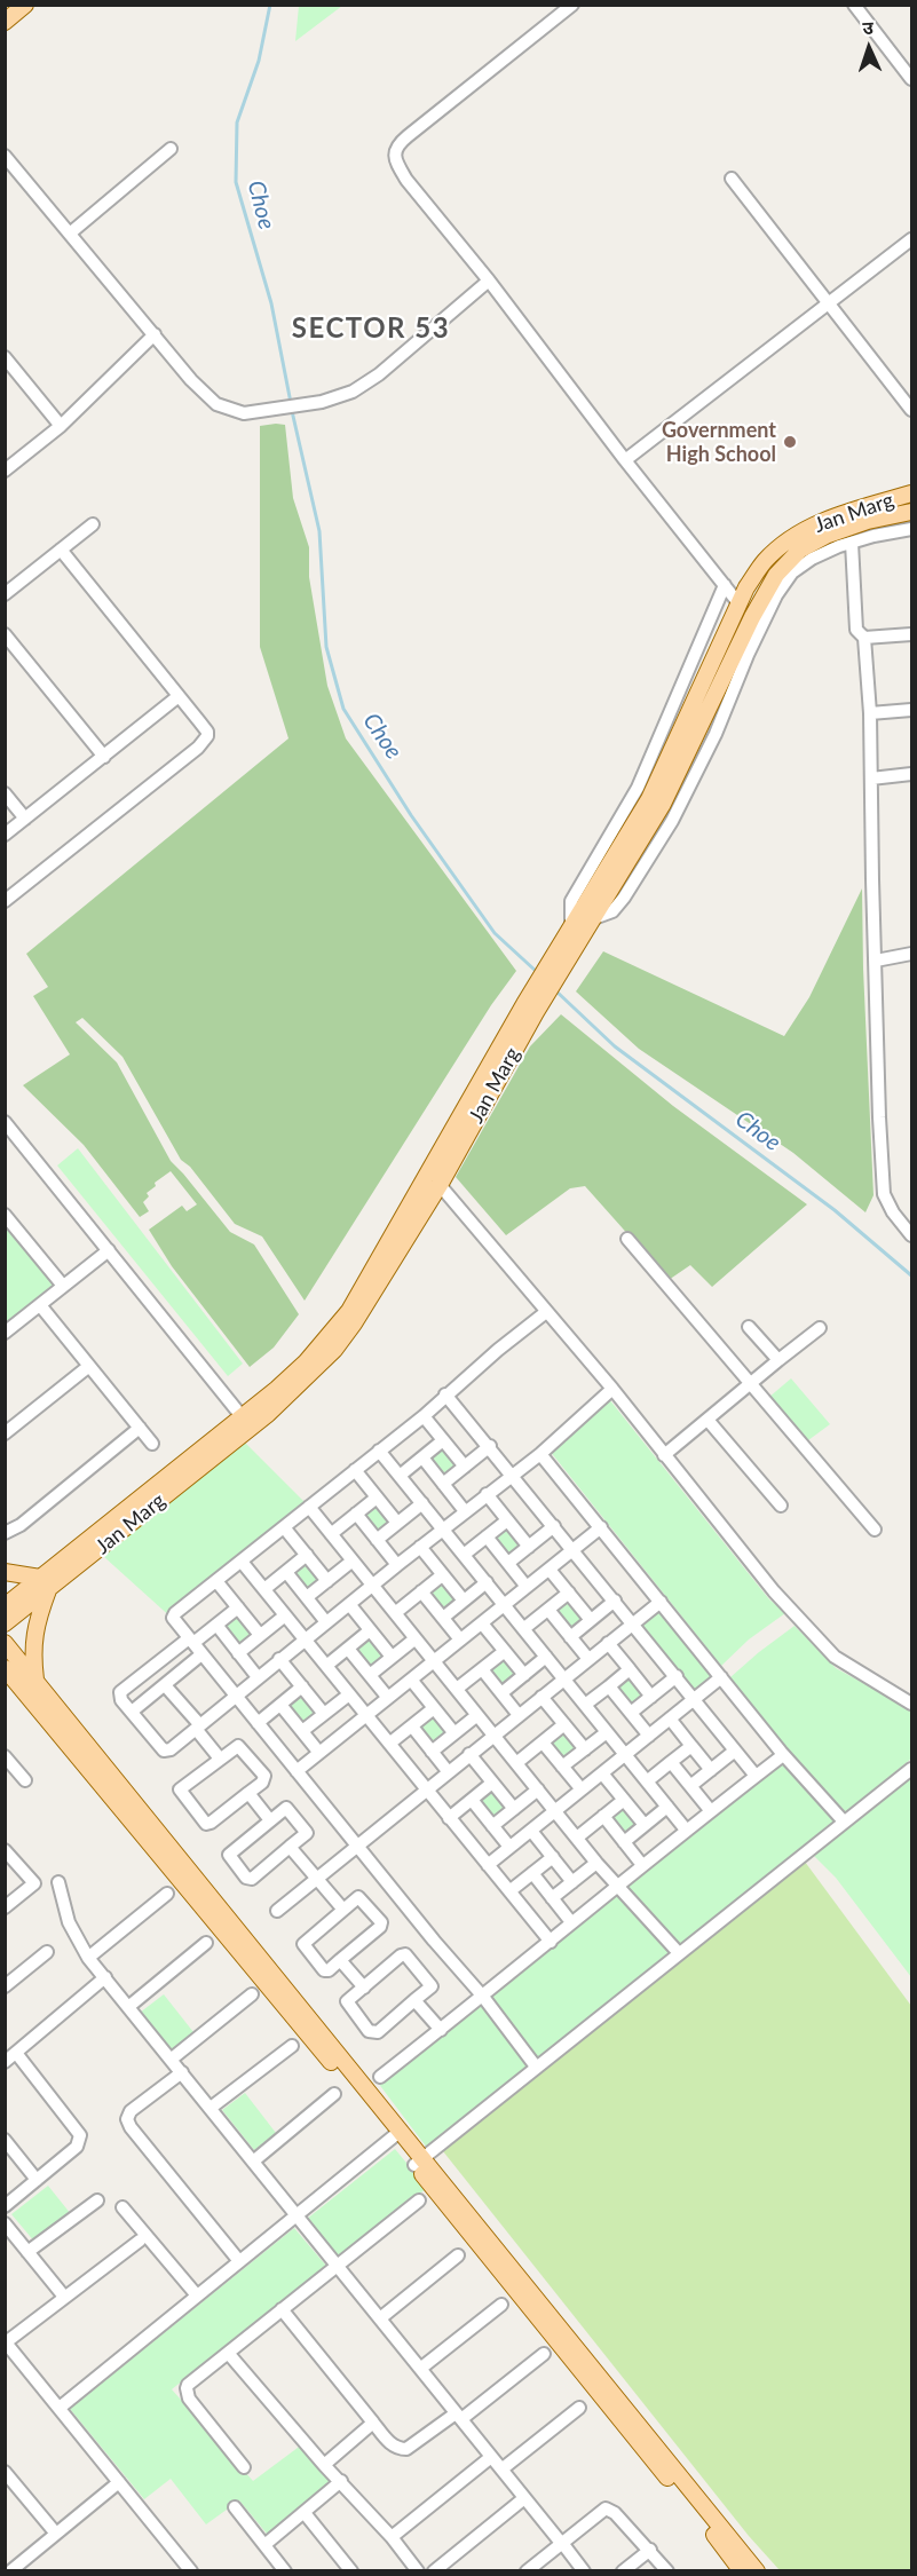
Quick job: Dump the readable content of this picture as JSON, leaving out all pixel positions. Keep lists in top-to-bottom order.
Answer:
{
  "streets": {
    "main road": ["Jan Marg"]
  },
  "districts": ["SECTOR 53"],
  "water": ["Choe"],
  "places": ["Government High School"],
  "north": "top"
}
